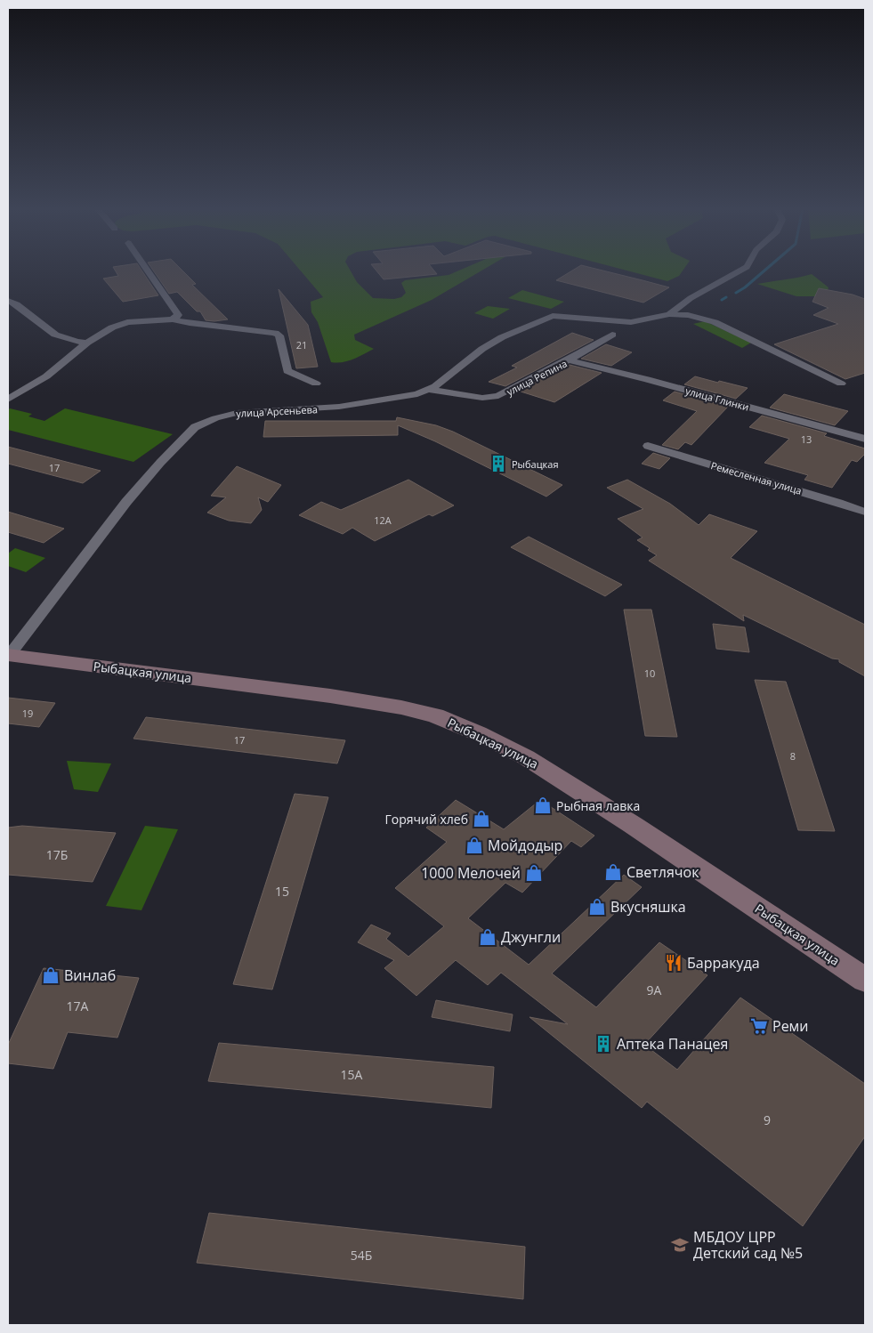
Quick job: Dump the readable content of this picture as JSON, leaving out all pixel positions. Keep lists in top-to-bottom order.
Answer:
{
  "streets": {
    "main road": ["Рыбацкая улица"],
    "street": [
      "улица Репина",
      "улица Глинки",
      "улица Арсеньева",
      "Ремесленная улица"
    ]
  },
  "crossings": [
    ["улица Репина", "улица Глинки"],
    ["улица Репина", "улица Арсеньева"],
    ["улица Арсеньева", "Рыбацкая улица"]
  ],
  "places": {
    "building": ["Рыбацкая", "Аптека Панацея"],
    "shop": [
      "Рыбная лавка",
      "Горячий хлеб",
      "Мойдодыр",
      "Светлячок",
      "1000 Мелочей",
      "Вкусняшка",
      "Джунгли",
      "Винлаб"
    ],
    "restaurant": ["Барракуда"],
    "supermarket": ["Реми"],
    "school or university": ["МБДОУ ЦРР Детский сад №5"]
  },
  "house_numbers": [
    "21",
    "13",
    "17",
    "12А",
    "10",
    "19",
    "17",
    "8",
    "17Б",
    "15",
    "9А",
    "17А",
    "15А",
    "9",
    "54Б"
  ]
}
